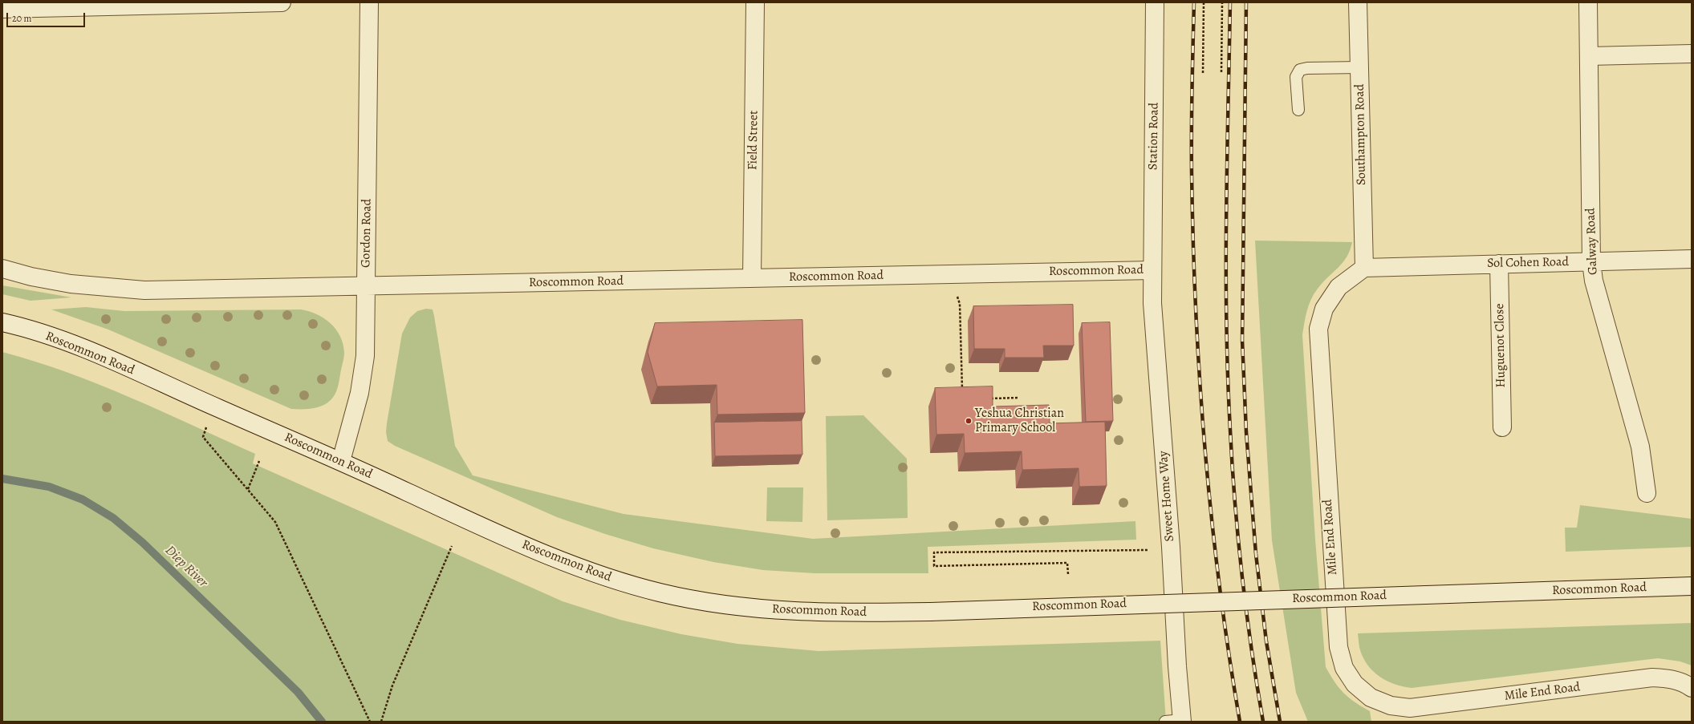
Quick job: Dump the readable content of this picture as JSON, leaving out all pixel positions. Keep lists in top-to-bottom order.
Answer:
{
  "streets": {
    "street": [
      "Southampton Road",
      "Station Road",
      "Field Street",
      "Gordon Road",
      "Galway Road",
      "Sol Cohen Road",
      "Roscommon Road",
      "Huguenot Close",
      "Sweet Home Way",
      "Mile End Road"
    ]
  },
  "crossings": [
    ["Southampton Road", "Sol Cohen Road"],
    ["Southampton Road", "Mile End Road"],
    ["Station Road", "Roscommon Road"],
    ["Station Road", "Sweet Home Way"],
    ["Field Street", "Roscommon Road"],
    ["Gordon Road", "Roscommon Road"],
    ["Galway Road", "Sol Cohen Road"],
    ["Sol Cohen Road", "Huguenot Close"],
    ["Sol Cohen Road", "Mile End Road"],
    ["Roscommon Road", "Sweet Home Way"]
  ],
  "water": ["Diep River"],
  "places": ["Yeshua Christian Primary School"],
  "scale_bar": "20 m"
}
